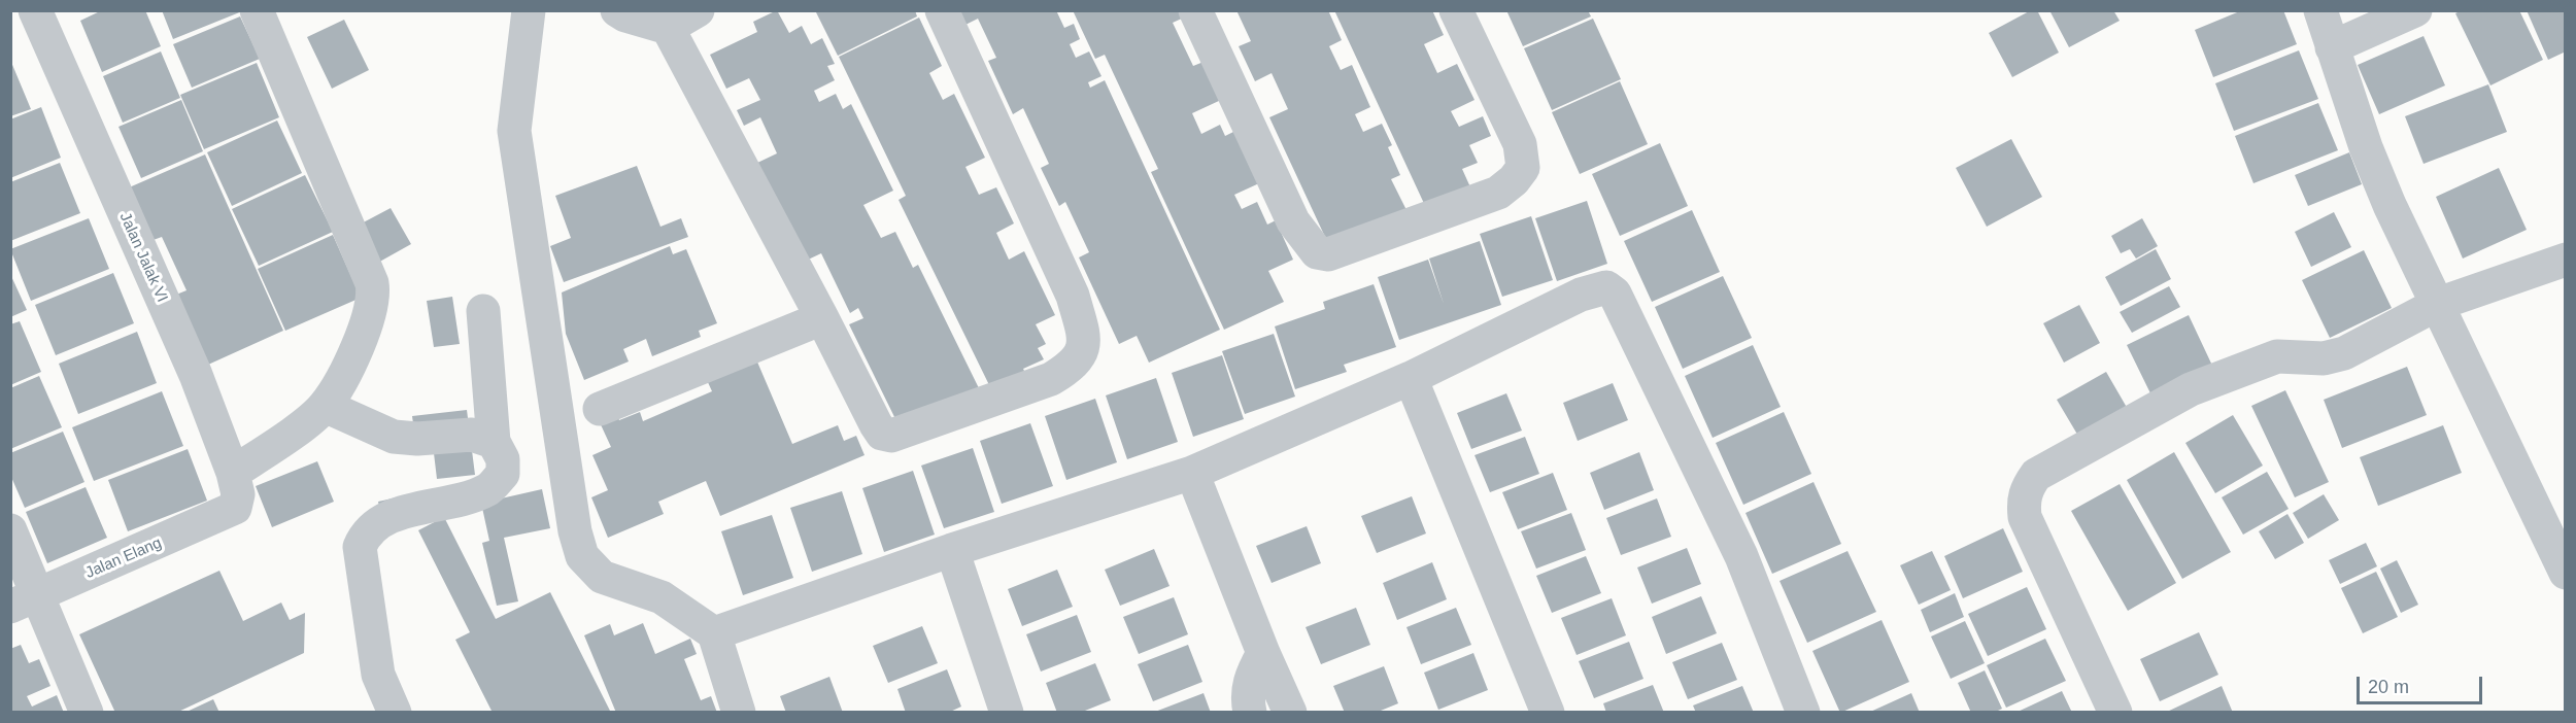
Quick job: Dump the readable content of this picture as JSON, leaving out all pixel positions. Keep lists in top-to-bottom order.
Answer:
{
  "streets": {
    "street": ["Jalan Jalak VI", "Jalan Elang"]
  },
  "crossings": [
    ["Jalan Jalak VI", "Jalan Elang"]
  ],
  "scale_bar": "20 m"
}
